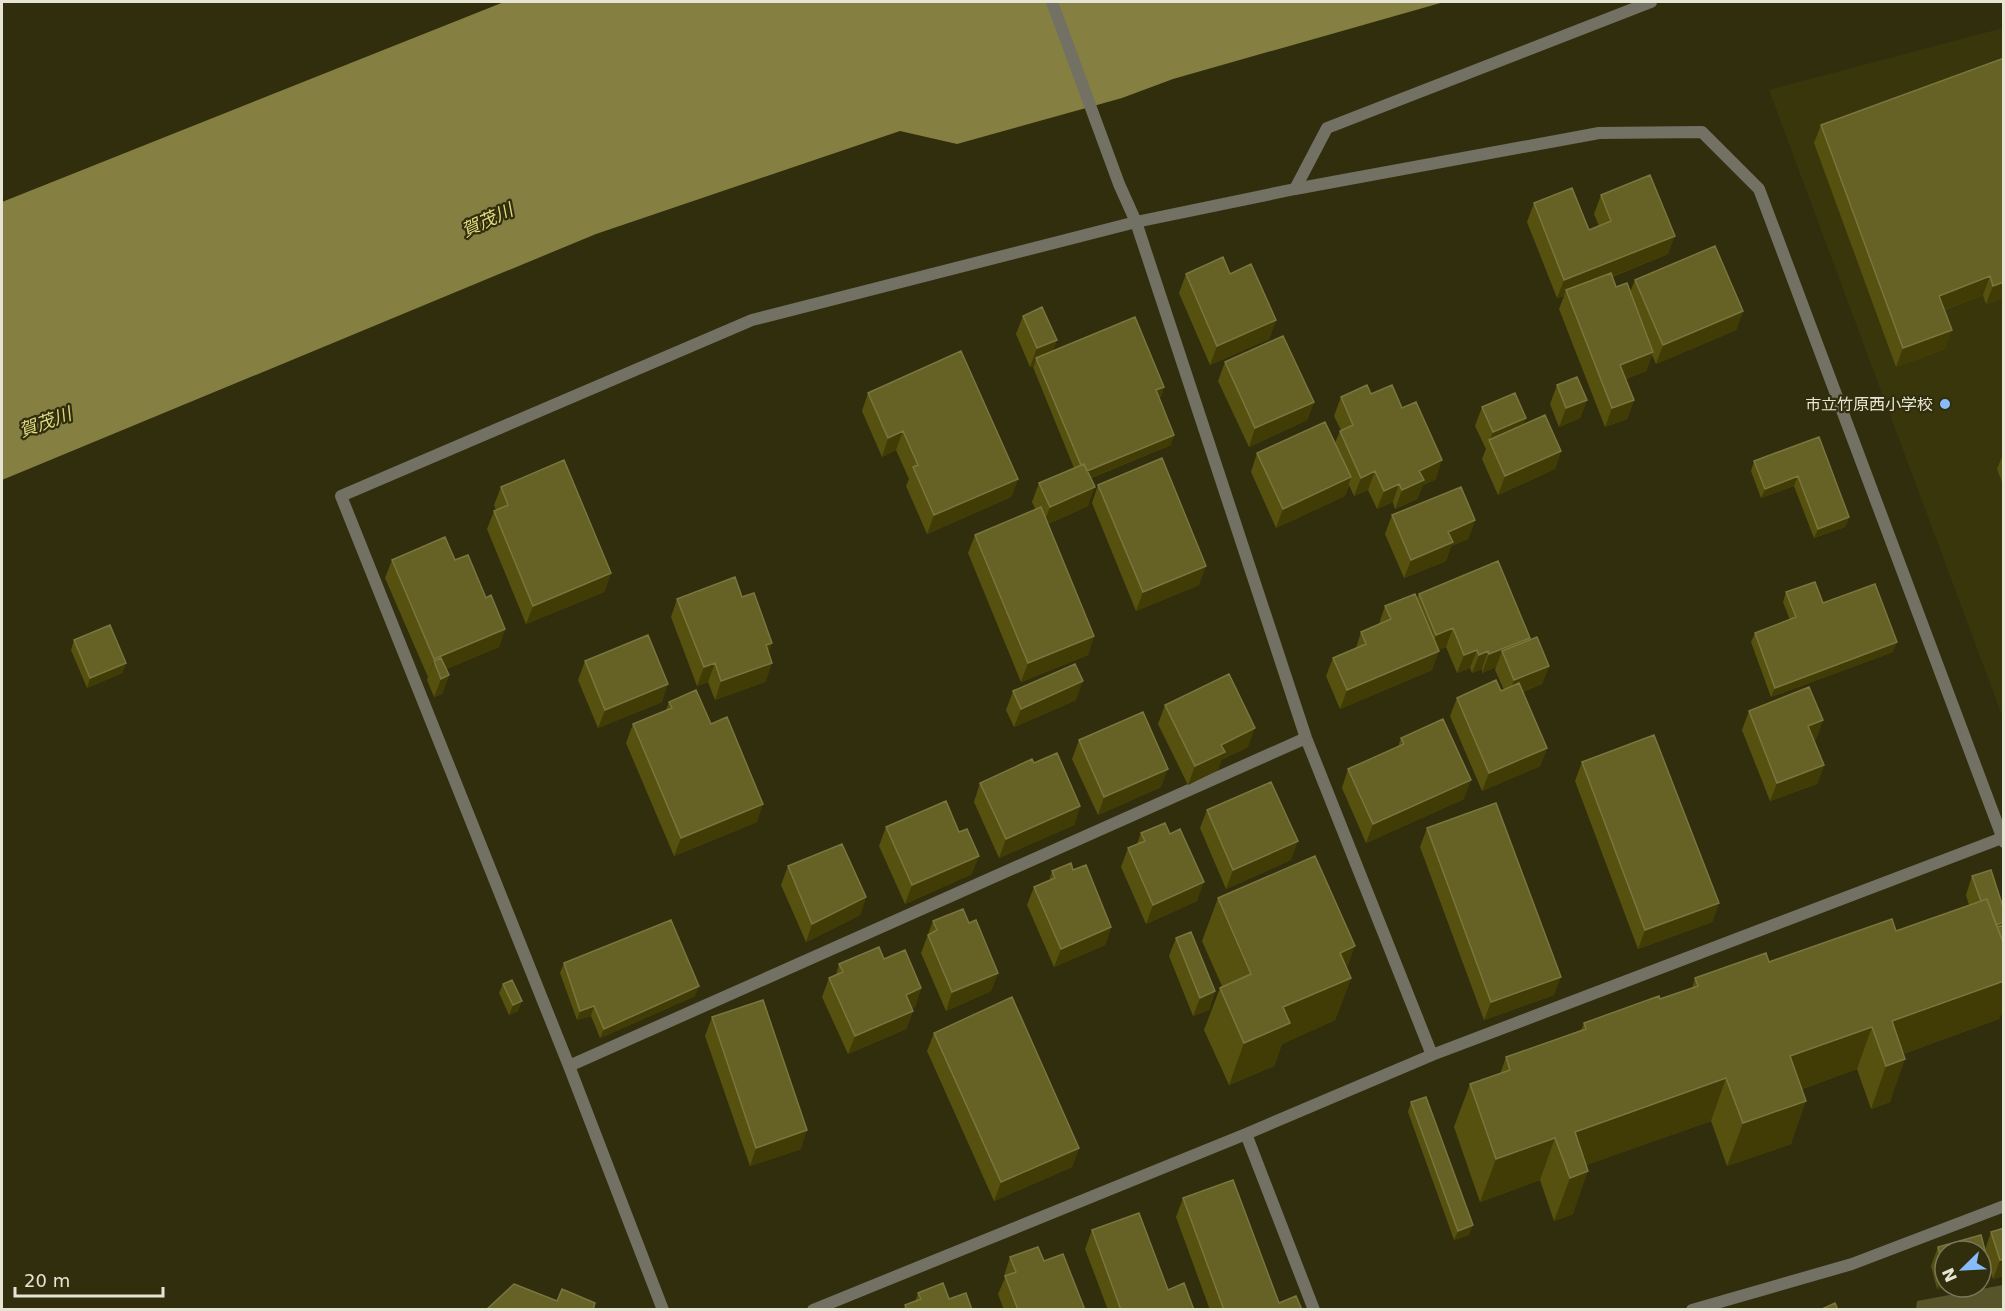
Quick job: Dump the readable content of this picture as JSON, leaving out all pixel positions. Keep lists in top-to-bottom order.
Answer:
{
  "water": ["賀茂川"],
  "places": ["市立竹原西小学校"],
  "scale_bar": "20 m",
  "north": "bottom left"
}
